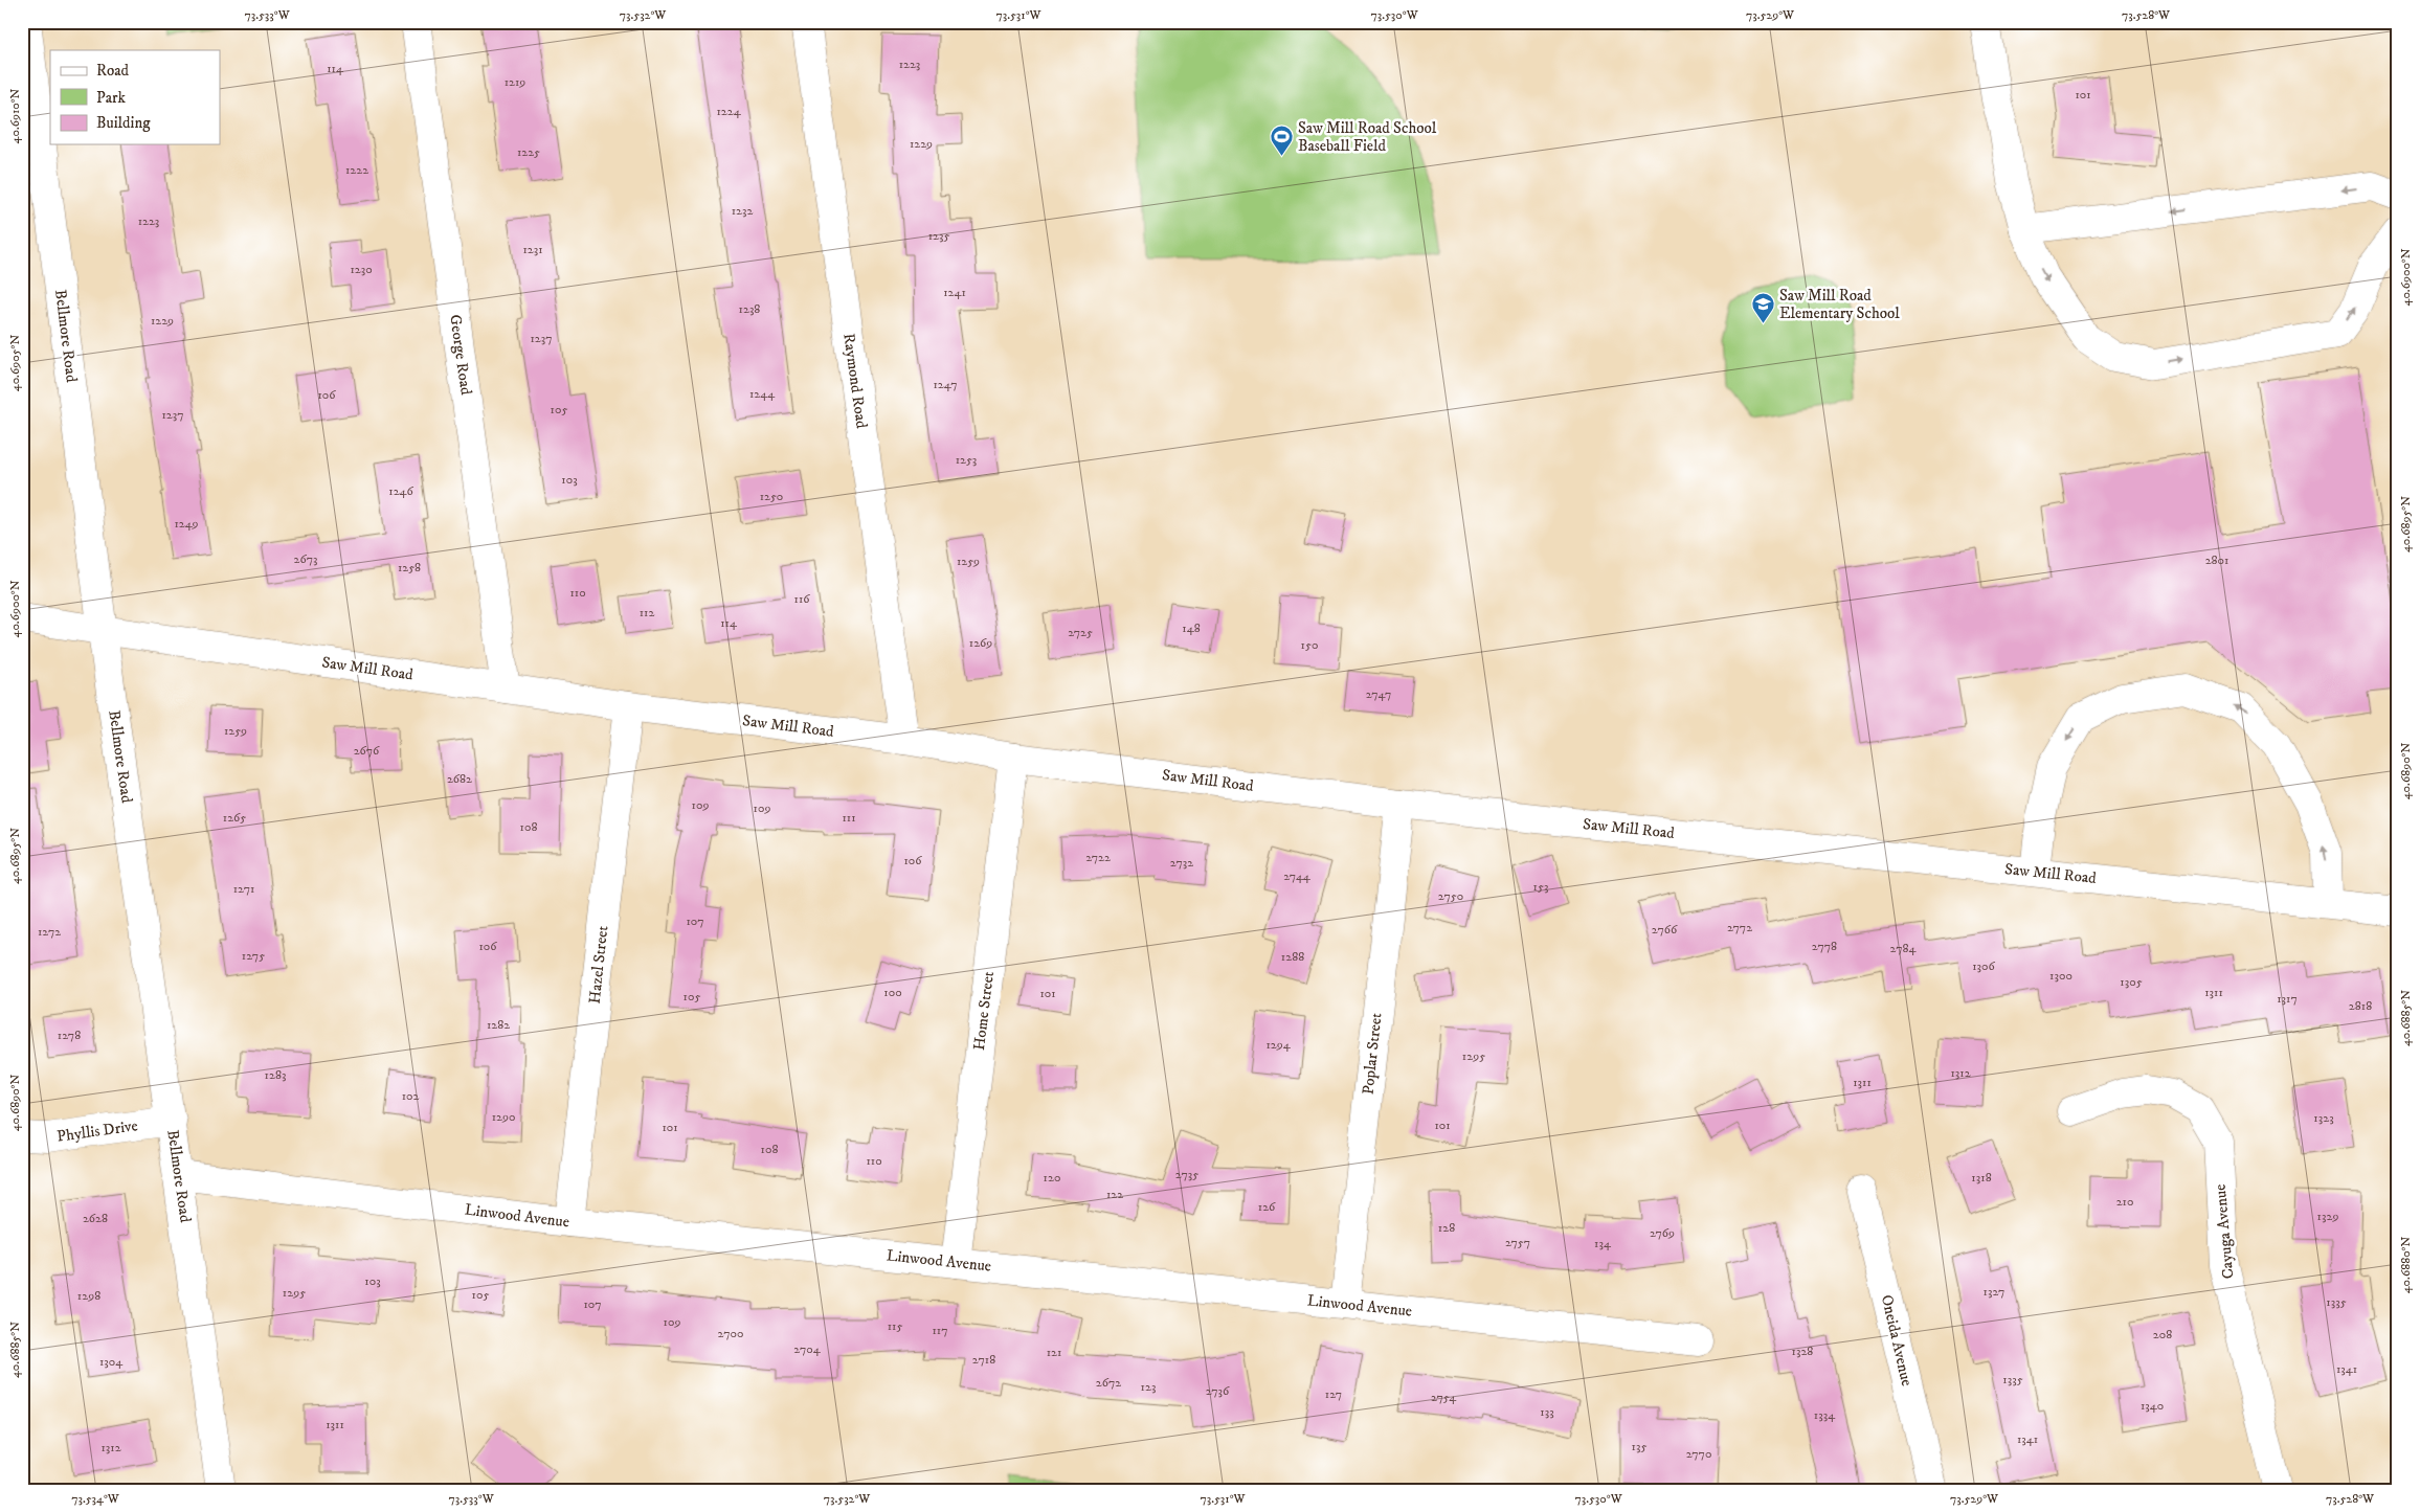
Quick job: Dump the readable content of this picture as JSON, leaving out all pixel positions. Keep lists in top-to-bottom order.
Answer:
{
  "streets": {
    "street": [
      "Bellmore Road",
      "George Road",
      "Raymond Road",
      "Saw Mill Road",
      "Hazel Street",
      "Home Street",
      "Poplar Street",
      "Phyllis Drive",
      "Linwood Avenue",
      "Cayuga Avenue",
      "Oneida Avenue"
    ]
  },
  "crossings": [
    ["Bellmore Road", "Saw Mill Road"],
    ["Bellmore Road", "Phyllis Drive"],
    ["Bellmore Road", "Linwood Avenue"],
    ["George Road", "Saw Mill Road"],
    ["Raymond Road", "Saw Mill Road"],
    ["Saw Mill Road", "Hazel Street"],
    ["Saw Mill Road", "Home Street"],
    ["Saw Mill Road", "Poplar Street"],
    ["Hazel Street", "Linwood Avenue"],
    ["Home Street", "Linwood Avenue"],
    ["Poplar Street", "Linwood Avenue"]
  ],
  "places": {
    "sports": ["Saw Mill Road School Baseball Field"],
    "school or university": ["Saw Mill Road Elementary School"]
  },
  "house_numbers": [
    "1223",
    "114",
    "1219",
    "101",
    "1224",
    "1229",
    "1225",
    "1222",
    "1232",
    "1223",
    "1235",
    "1231",
    "1230",
    "1241",
    "1238",
    "1229",
    "1237",
    "1247",
    "1244",
    "106",
    "105",
    "1237",
    "1253",
    "103",
    "1246",
    "1250",
    "1249",
    "2673",
    "2801",
    "1259",
    "1258",
    "110",
    "116",
    "112",
    "114",
    "148",
    "2725",
    "1269",
    "150",
    "2747",
    "1259",
    "2676",
    "2682",
    "109",
    "109",
    "1265",
    "111",
    "108",
    "2722",
    "106",
    "2732",
    "2744",
    "153",
    "1271",
    "2750",
    "107",
    "2772",
    "2766",
    "1272",
    "106",
    "2778",
    "2784",
    "1275",
    "1288",
    "1306",
    "1300",
    "1305",
    "100",
    "1311",
    "101",
    "105",
    "1317",
    "2818",
    "1282",
    "1278",
    "1294",
    "1295",
    "1312",
    "1283",
    "1311",
    "102",
    "1290",
    "1323",
    "101",
    "101",
    "108",
    "110",
    "2735",
    "120",
    "1318",
    "122",
    "210",
    "126",
    "1329",
    "2628",
    "128",
    "2769",
    "2757",
    "134",
    "103",
    "1327",
    "1295",
    "105",
    "1298",
    "1335",
    "107",
    "109",
    "115",
    "117",
    "2700",
    "208",
    "2704",
    "1328",
    "121",
    "2718",
    "1304",
    "1341",
    "1335",
    "2672",
    "123",
    "2736",
    "127",
    "2754",
    "1340",
    "133",
    "1334",
    "1311",
    "1341",
    "135",
    "1312",
    "2770"
  ],
  "legend": ["Road", "Park", "Building"],
  "coordinates": [
    "73.533°W",
    "73.532°W",
    "73.531°W",
    "73.530°W",
    "73.529°W",
    "73.528°W",
    "40.6910°N",
    "40.6900°N",
    "40.6905°N",
    "40.6895°N",
    "40.6890°N",
    "40.6885°N",
    "40.6880°N",
    "73.534°W"
  ]
}
